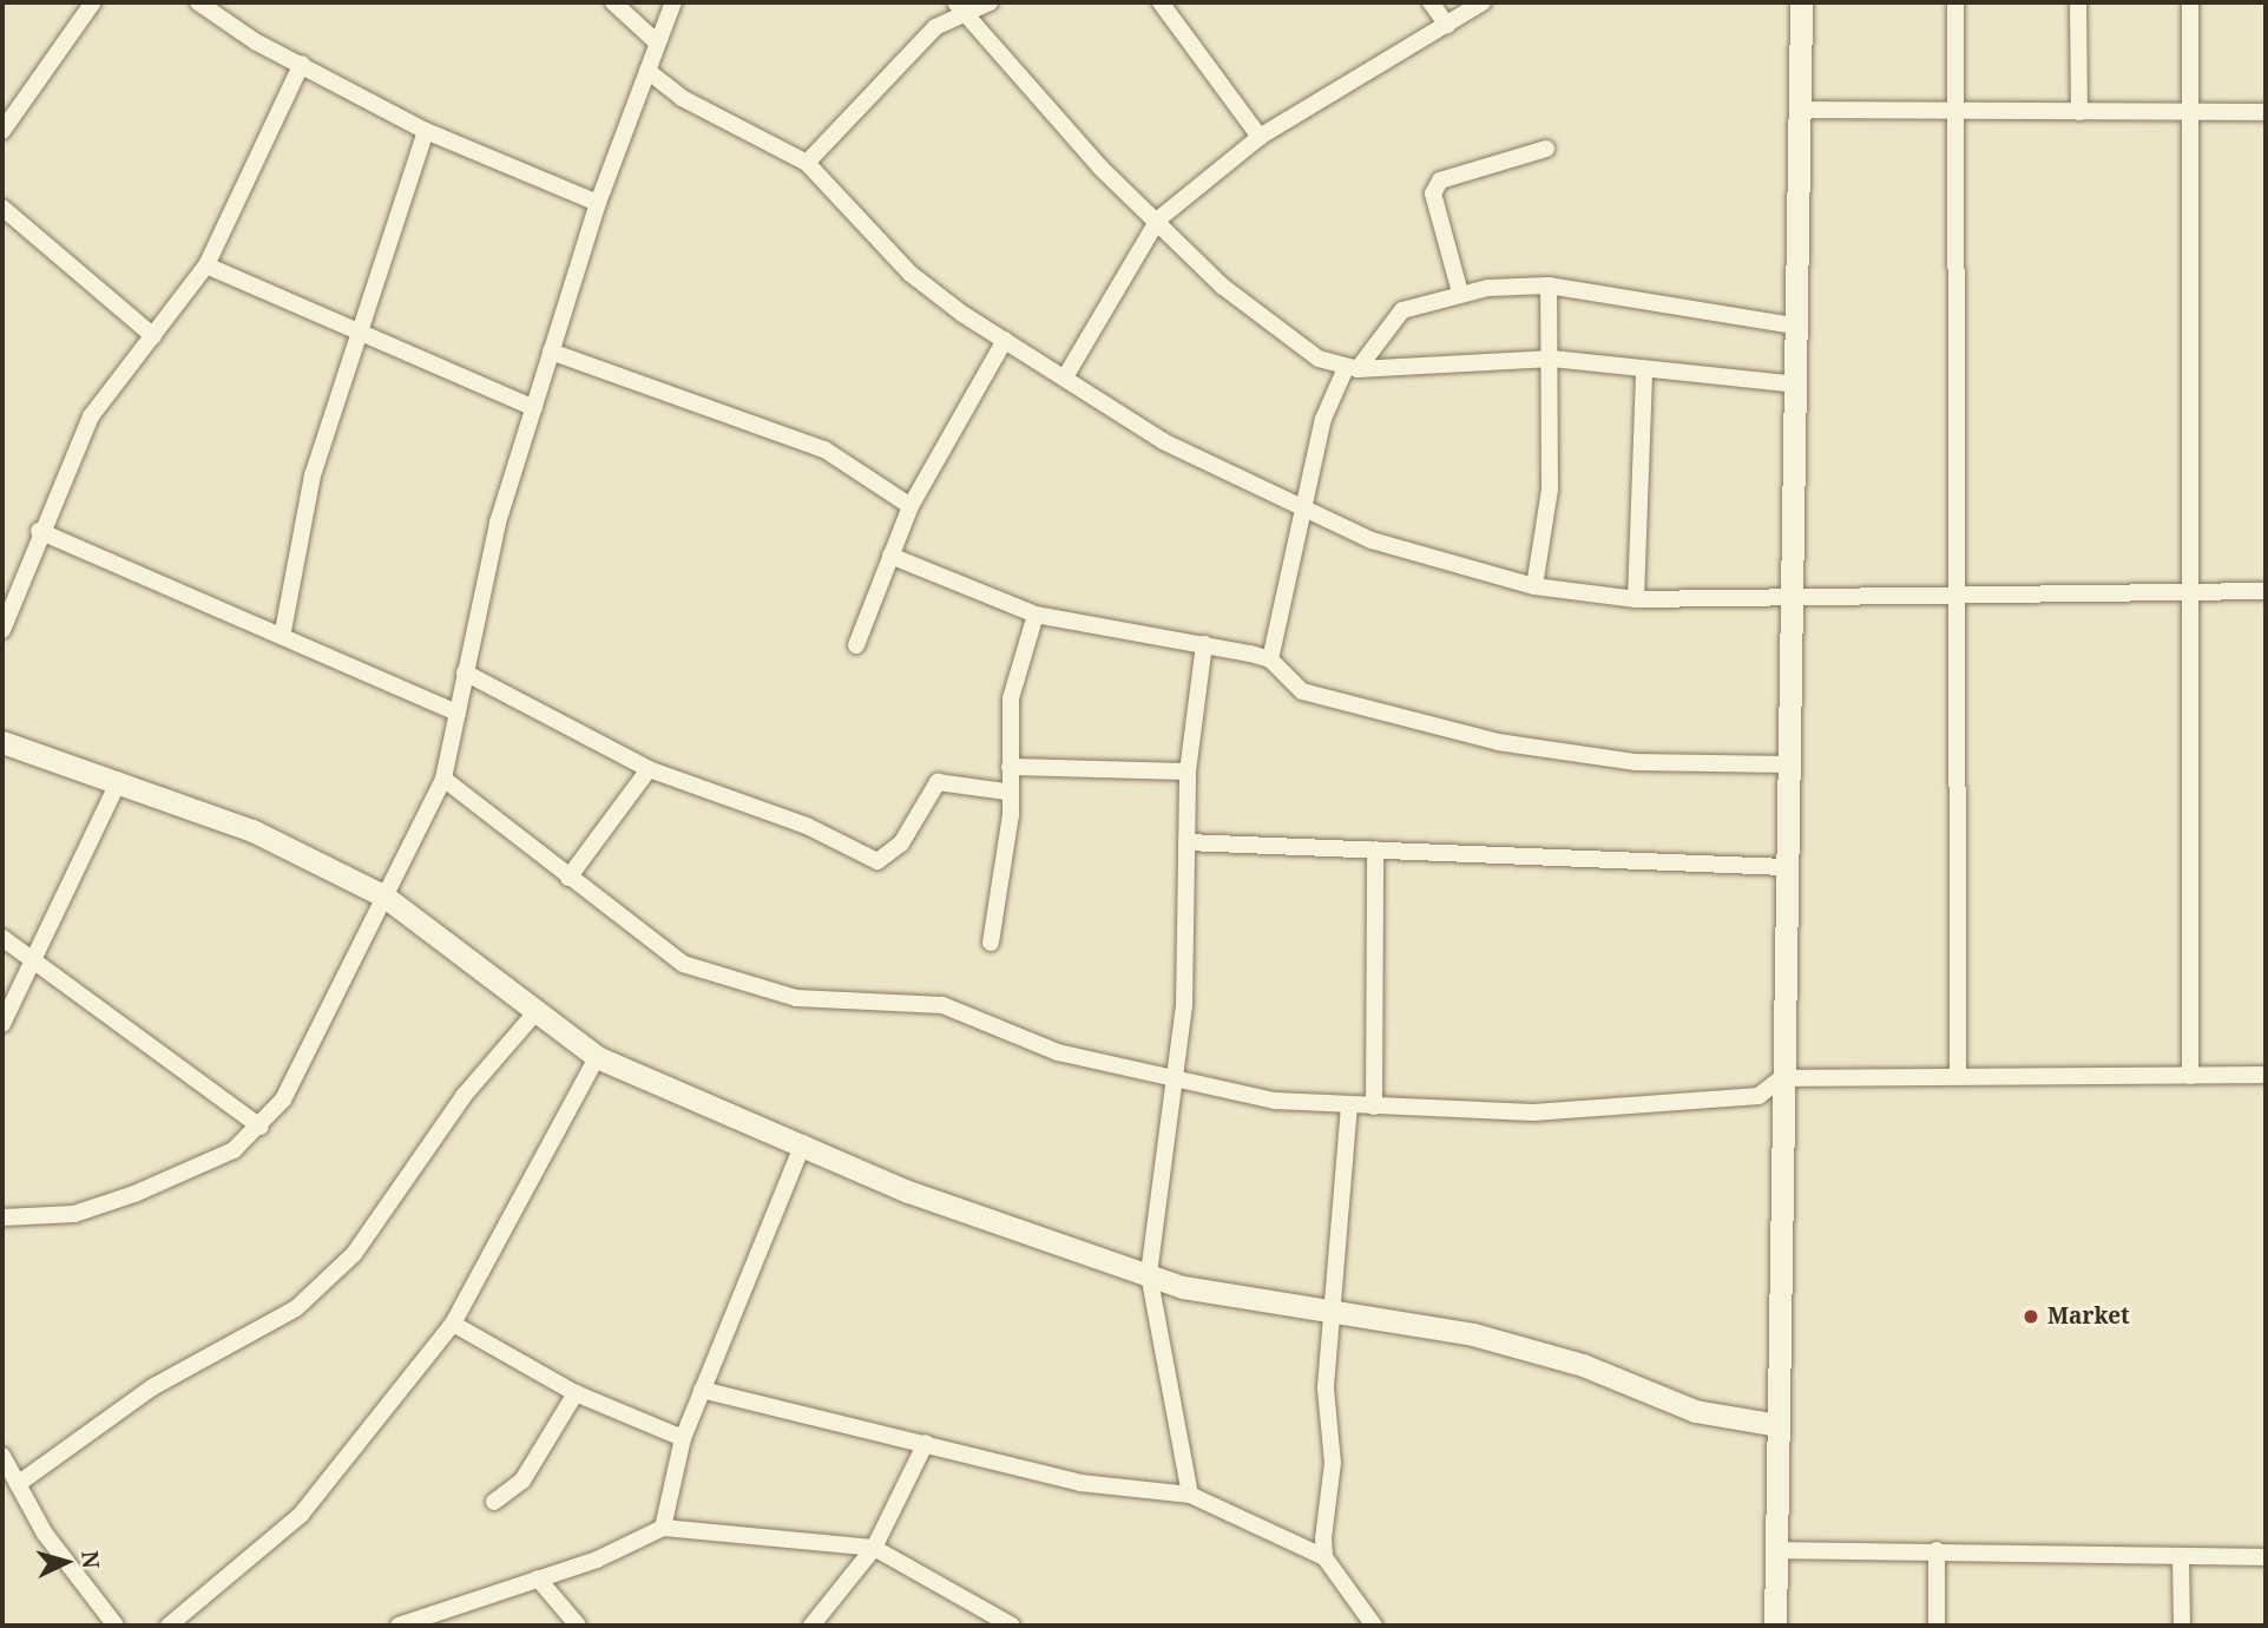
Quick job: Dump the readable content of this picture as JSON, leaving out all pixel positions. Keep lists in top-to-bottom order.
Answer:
{
  "places": ["Market"],
  "north": "right"
}
